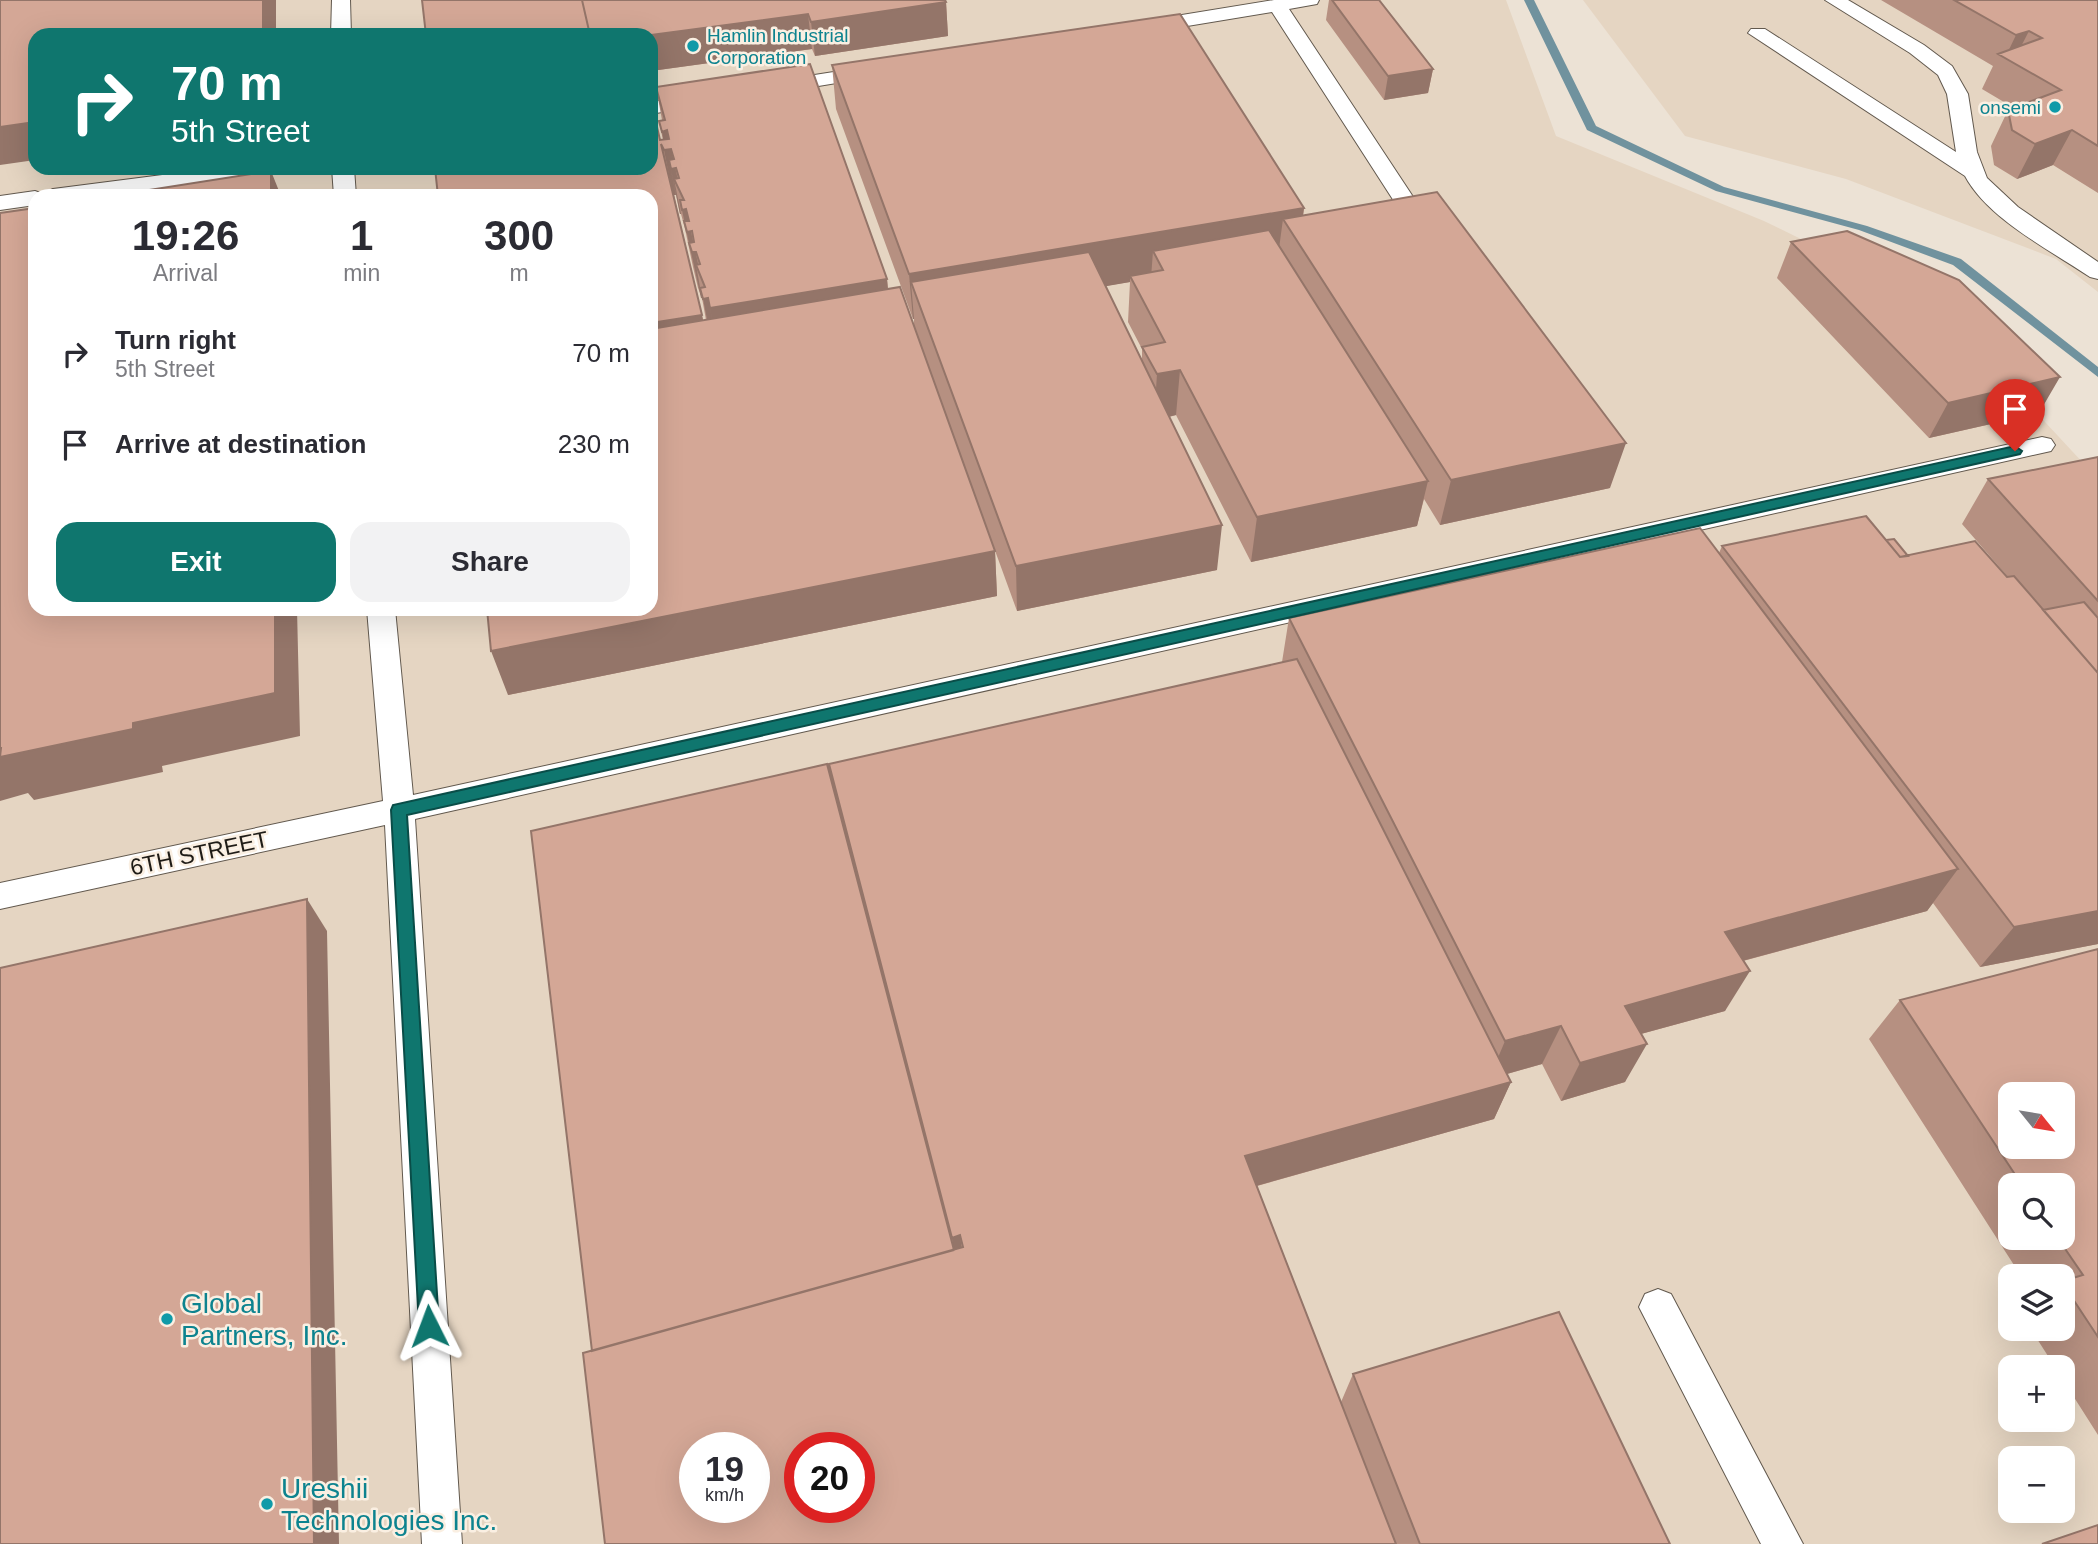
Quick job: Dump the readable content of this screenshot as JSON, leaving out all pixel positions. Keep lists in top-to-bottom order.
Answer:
{
  "streets": {
    "lane": ["6TH STREET"]
  },
  "places": [
    "Hamlin Industrial Corporation",
    "onsemi",
    "Global Partners, Inc.",
    "Ureshii Technologies Inc."
  ],
  "north": "bottom right",
  "page": {
    "turn": ["70 m", "5th Street"],
    "eta": [
      "19:26",
      "Arrival",
      "1",
      "min",
      "300",
      "m"
    ],
    "list": [
      {
        "name": "Turn right",
        "note": "5th Street",
        "value": "70 m"
      },
      {
        "name": "Arrive at destination",
        "value": "230 m"
      }
    ],
    "buttons": ["Exit", "Share"],
    "map_buttons": ["+", "−"],
    "speed": "19 km/h",
    "limit": "20"
  }
}
